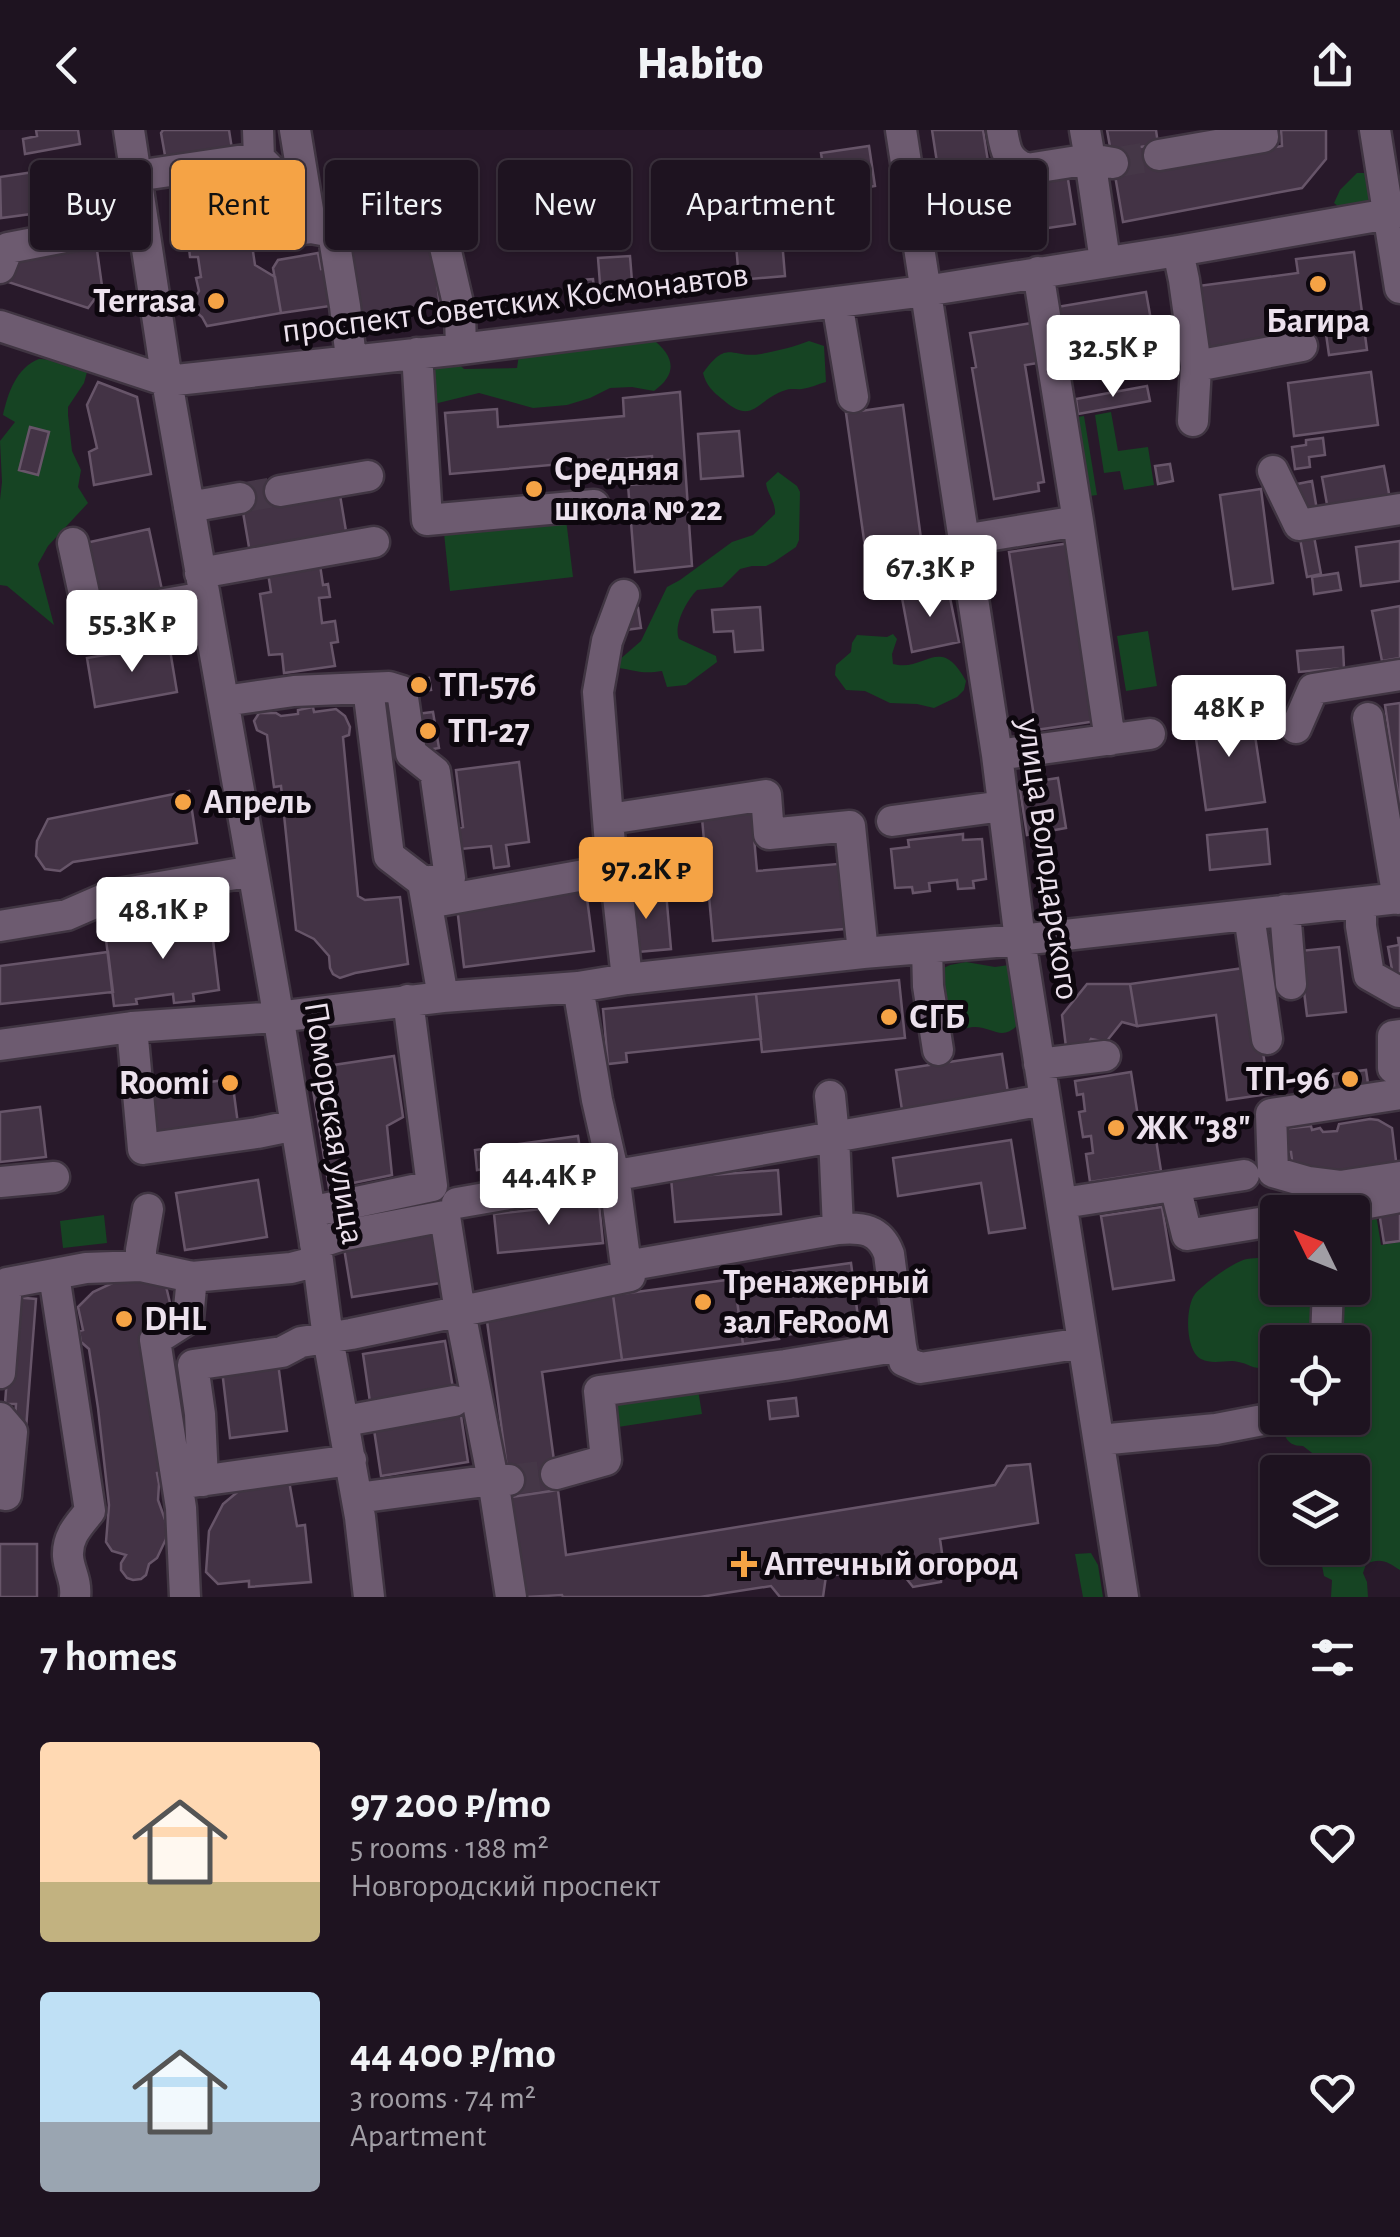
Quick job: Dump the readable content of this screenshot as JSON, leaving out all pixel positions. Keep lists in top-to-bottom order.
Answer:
{
  "streets": {
    "street": ["проспект Советских Космонавтов", "улица Володарского", "Поморская улица"]
  },
  "crossings": [
    ["проспект Советских Космонавтов", "улица Володарского"],
    ["проспект Советских Космонавтов", "Поморская улица"]
  ],
  "places": {
    "other": [
      "Багира",
      "Terrasa",
      "Средняя школа № 22",
      "ТП-576",
      "ТП-27",
      "Апрель",
      "СГБ",
      "ТП-96",
      "Roomi",
      "ЖК \"38\"",
      "Тренажерный зал FeRooM",
      "DHL"
    ],
    "health": ["Аптечный огород"]
  },
  "north": "top left",
  "page": {
    "header": "Habito",
    "chip": [
      "Buy",
      "Rent",
      "Filters",
      "New",
      "Apartment",
      "House"
    ],
    "price": [
      "32.5K ₽",
      "67.3K ₽",
      "55.3K ₽",
      "48K ₽",
      "97.2K ₽",
      "48.1K ₽",
      "44.4K ₽"
    ],
    "heading": "7 homes",
    "list": [
      {
        "name": "97 200 ₽/mo",
        "note": "5 rooms · 188 m² · Новгородский проспект"
      },
      {
        "name": "44 400 ₽/mo",
        "note": "3 rooms · 74 m² · Apartment"
      }
    ]
  }
}
